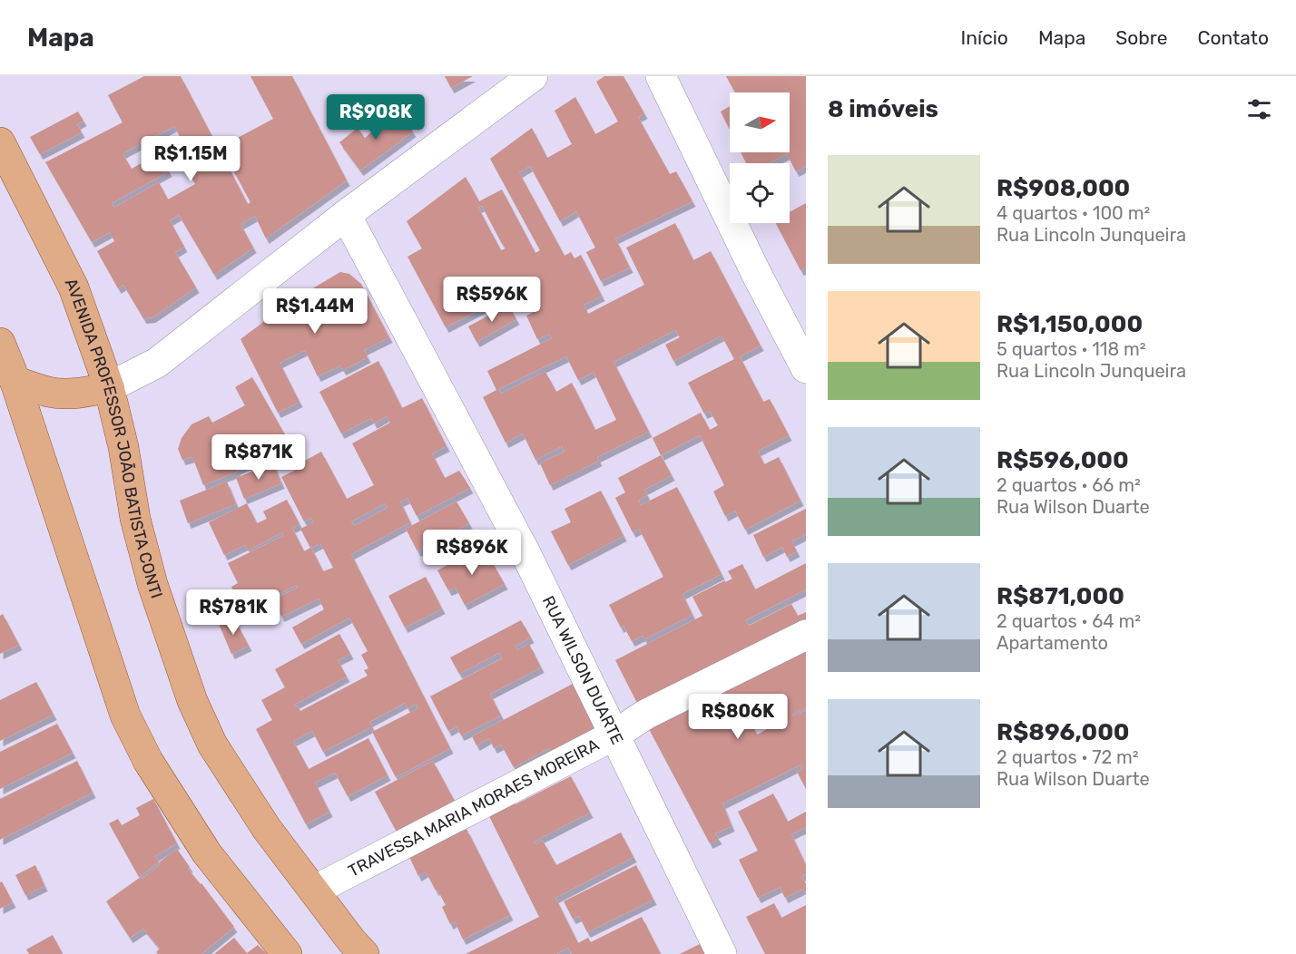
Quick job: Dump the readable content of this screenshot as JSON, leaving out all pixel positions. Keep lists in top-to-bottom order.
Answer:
{
  "streets": {
    "main road": ["AVENIDA PROFESSOR JOÃO BATISTA CONTI"],
    "street": ["RUA WILSON DUARTE", "TRAVESSA MARIA MORAES MOREIRA"]
  },
  "crossings": [
    ["AVENIDA PROFESSOR JOÃO BATISTA CONTI", "TRAVESSA MARIA MORAES MOREIRA"],
    ["RUA WILSON DUARTE", "TRAVESSA MARIA MORAES MOREIRA"]
  ],
  "north": "right",
  "page": {
    "header": "Mapa",
    "nav": [
      "Início",
      "Mapa",
      "Sobre",
      "Contato"
    ],
    "heading": "8 imóveis",
    "price": [
      "R$908K",
      "R$1.15M",
      "R$596K",
      "R$1.44M",
      "R$871K",
      "R$896K",
      "R$781K",
      "R$806K"
    ],
    "list": [
      {
        "name": "R$908,000",
        "note": "4 quartos · 100 m² · Rua Lincoln Junqueira"
      },
      {
        "name": "R$1,150,000",
        "note": "5 quartos · 118 m² · Rua Lincoln Junqueira"
      },
      {
        "name": "R$596,000",
        "note": "2 quartos · 66 m² · Rua Wilson Duarte"
      },
      {
        "name": "R$871,000",
        "note": "2 quartos · 64 m² · Apartamento"
      },
      {
        "name": "R$896,000",
        "note": "2 quartos · 72 m² · Rua Wilson Duarte"
      }
    ]
  }
}
